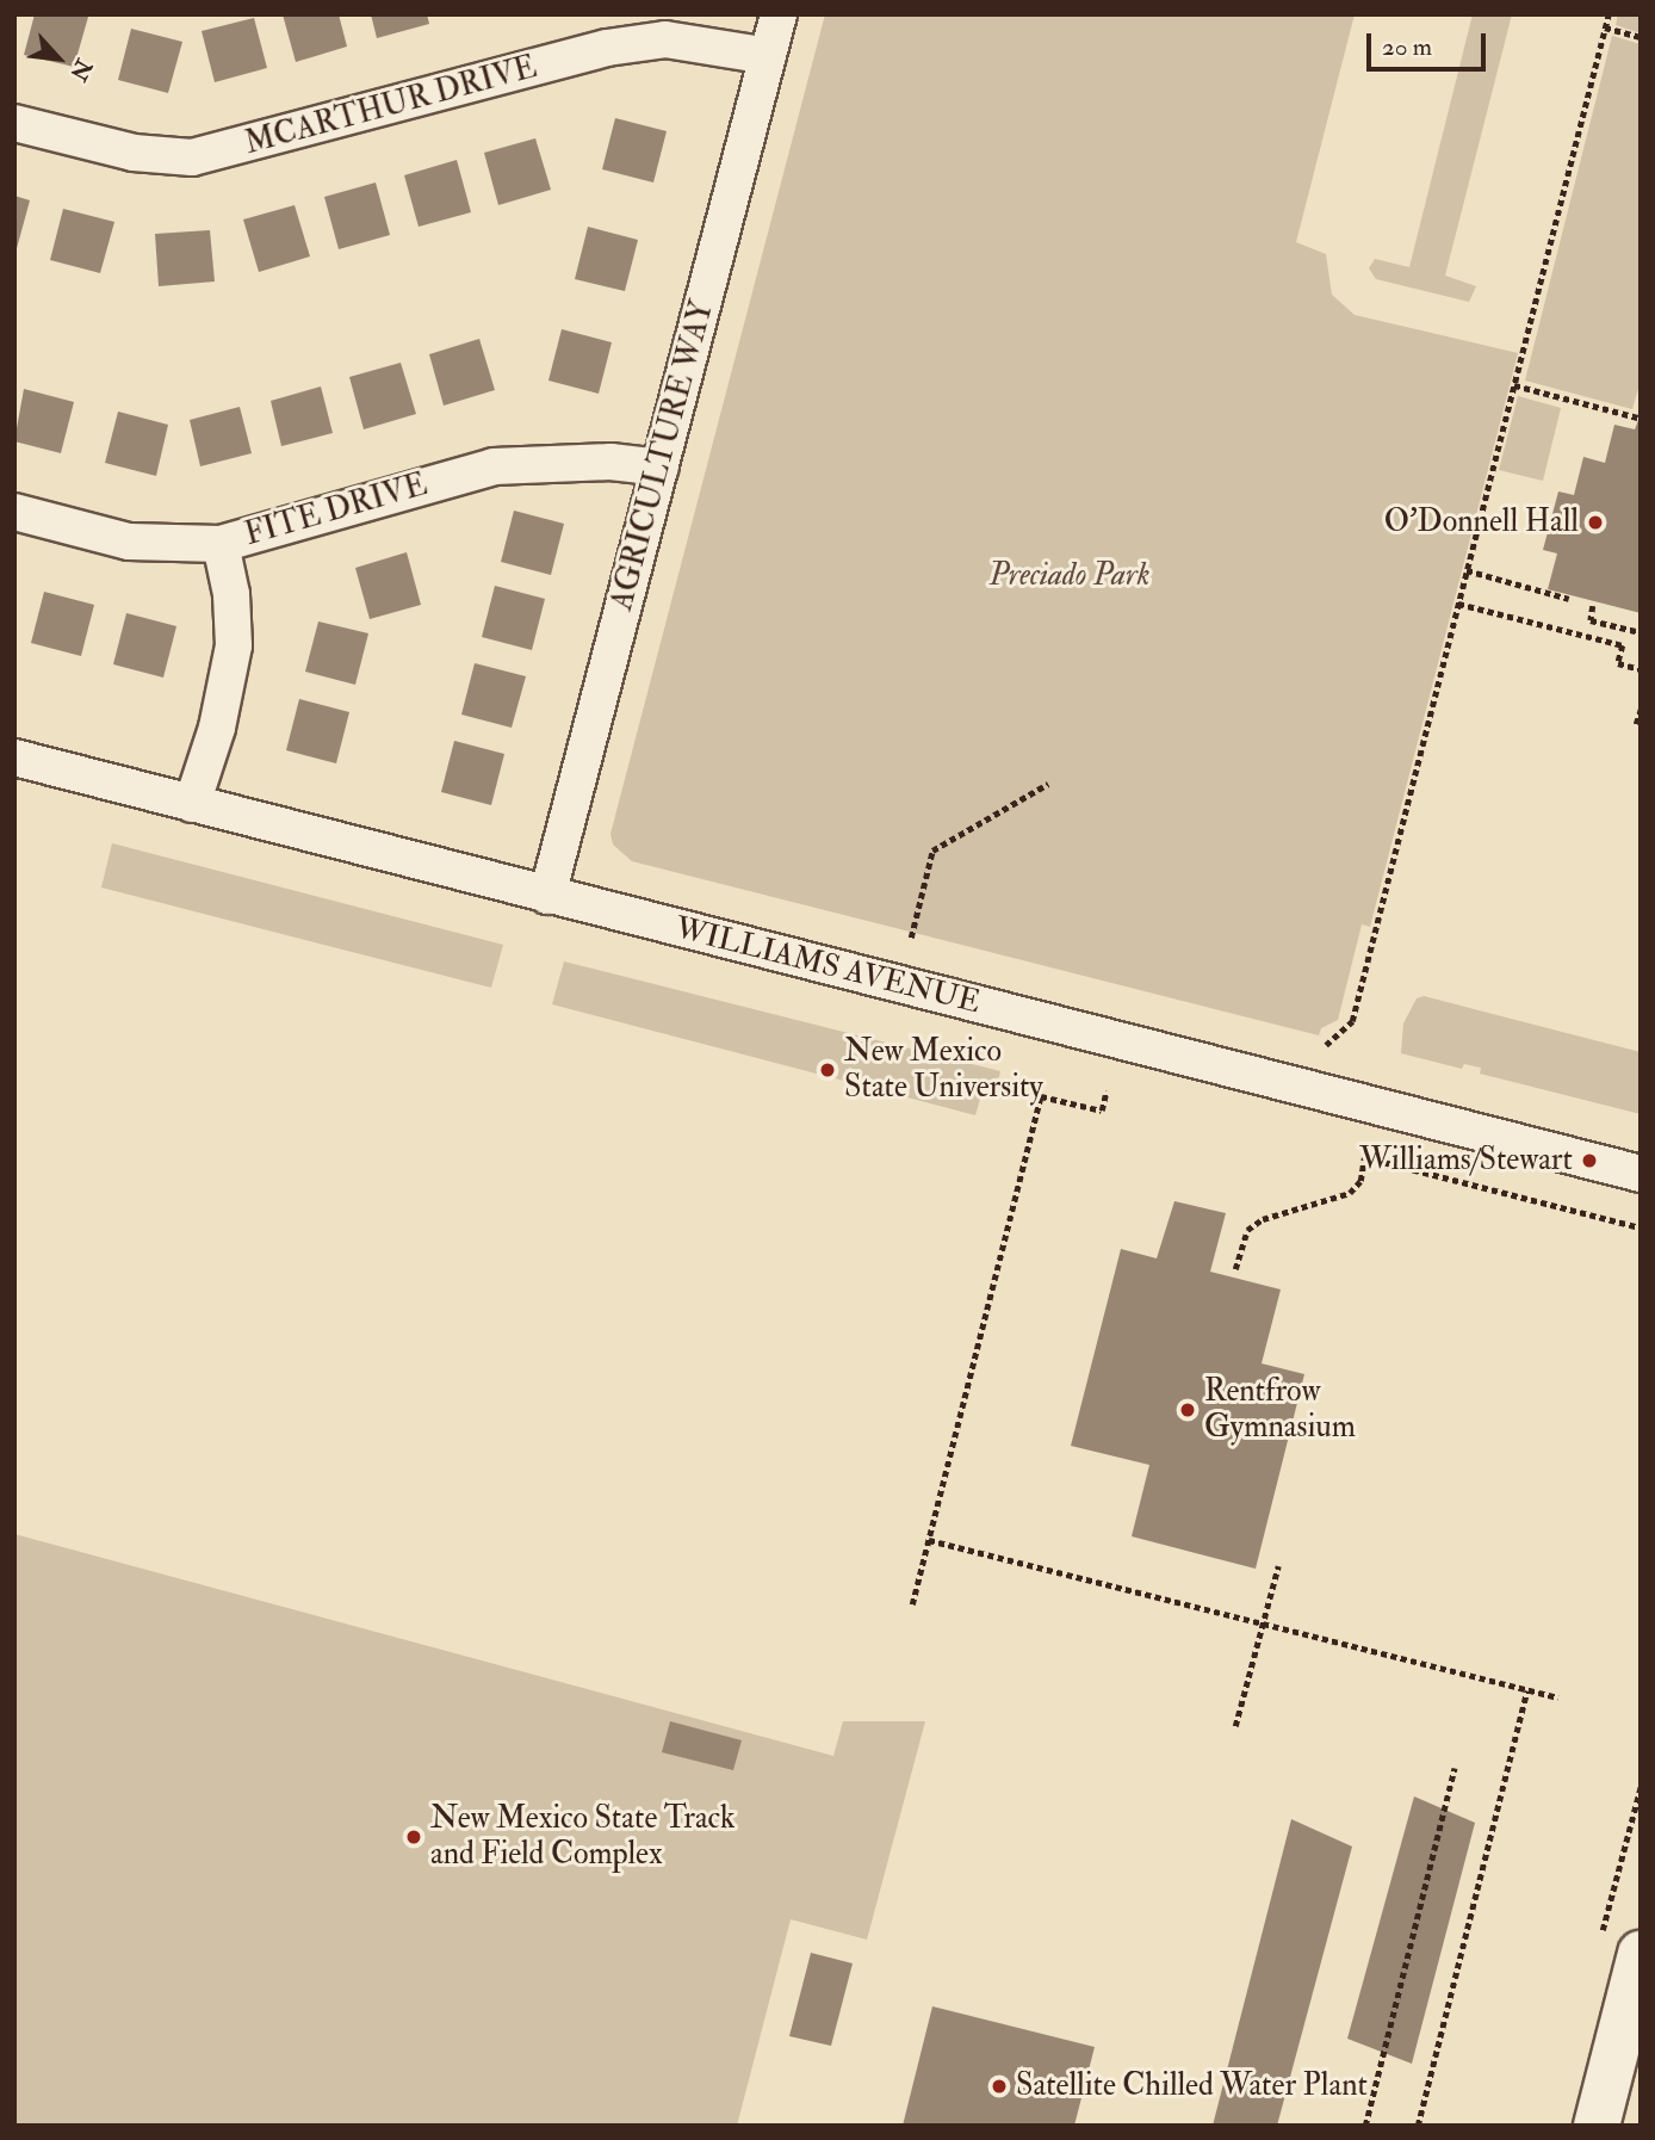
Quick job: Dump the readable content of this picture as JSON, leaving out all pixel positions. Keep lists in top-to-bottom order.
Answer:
{
  "streets": {
    "street": [
      "MCARTHUR DRIVE",
      "AGRICULTURE WAY",
      "FITE DRIVE",
      "WILLIAMS AVENUE"
    ]
  },
  "crossings": [
    ["MCARTHUR DRIVE", "AGRICULTURE WAY"],
    ["AGRICULTURE WAY", "FITE DRIVE"],
    ["AGRICULTURE WAY", "WILLIAMS AVENUE"]
  ],
  "parks": ["Preciado Park"],
  "places": [
    "O'Donnell Hall",
    "New Mexico State University",
    "Williams/Stewart",
    "Rentfrow Gymnasium",
    "New Mexico State Track and Field Complex",
    "Satellite Chilled Water Plant"
  ],
  "scale_bar": "20 m",
  "north": "bottom right"
}
